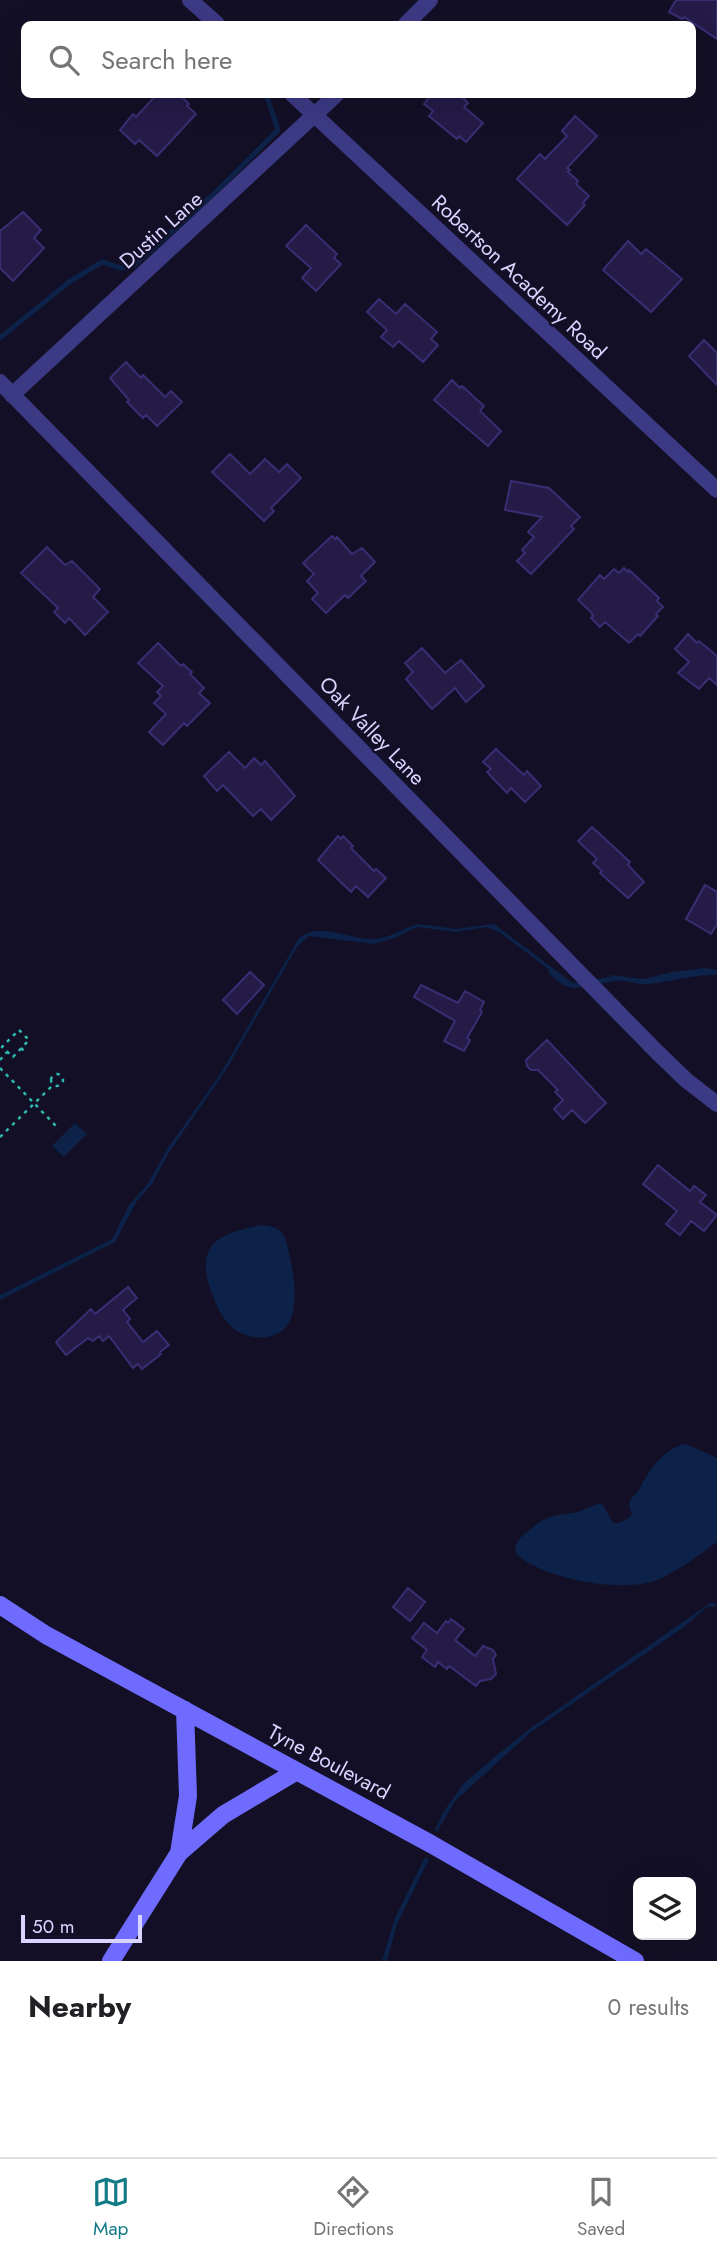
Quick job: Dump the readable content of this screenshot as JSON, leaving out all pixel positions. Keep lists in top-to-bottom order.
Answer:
{
  "streets": {
    "street": [
      "Dustin Lane",
      "Robertson Academy Road",
      "Oak Valley Lane",
      "Tyne Boulevard"
    ]
  },
  "crossings": [
    ["Dustin Lane", "Robertson Academy Road"],
    ["Dustin Lane", "Oak Valley Lane"]
  ],
  "scale_bar": "50 m",
  "page": {
    "search": "Search here",
    "scale": "50 m",
    "heading": ["Nearby", "0 results"],
    "nav": ["Map", "Directions", "Saved"]
  }
}
